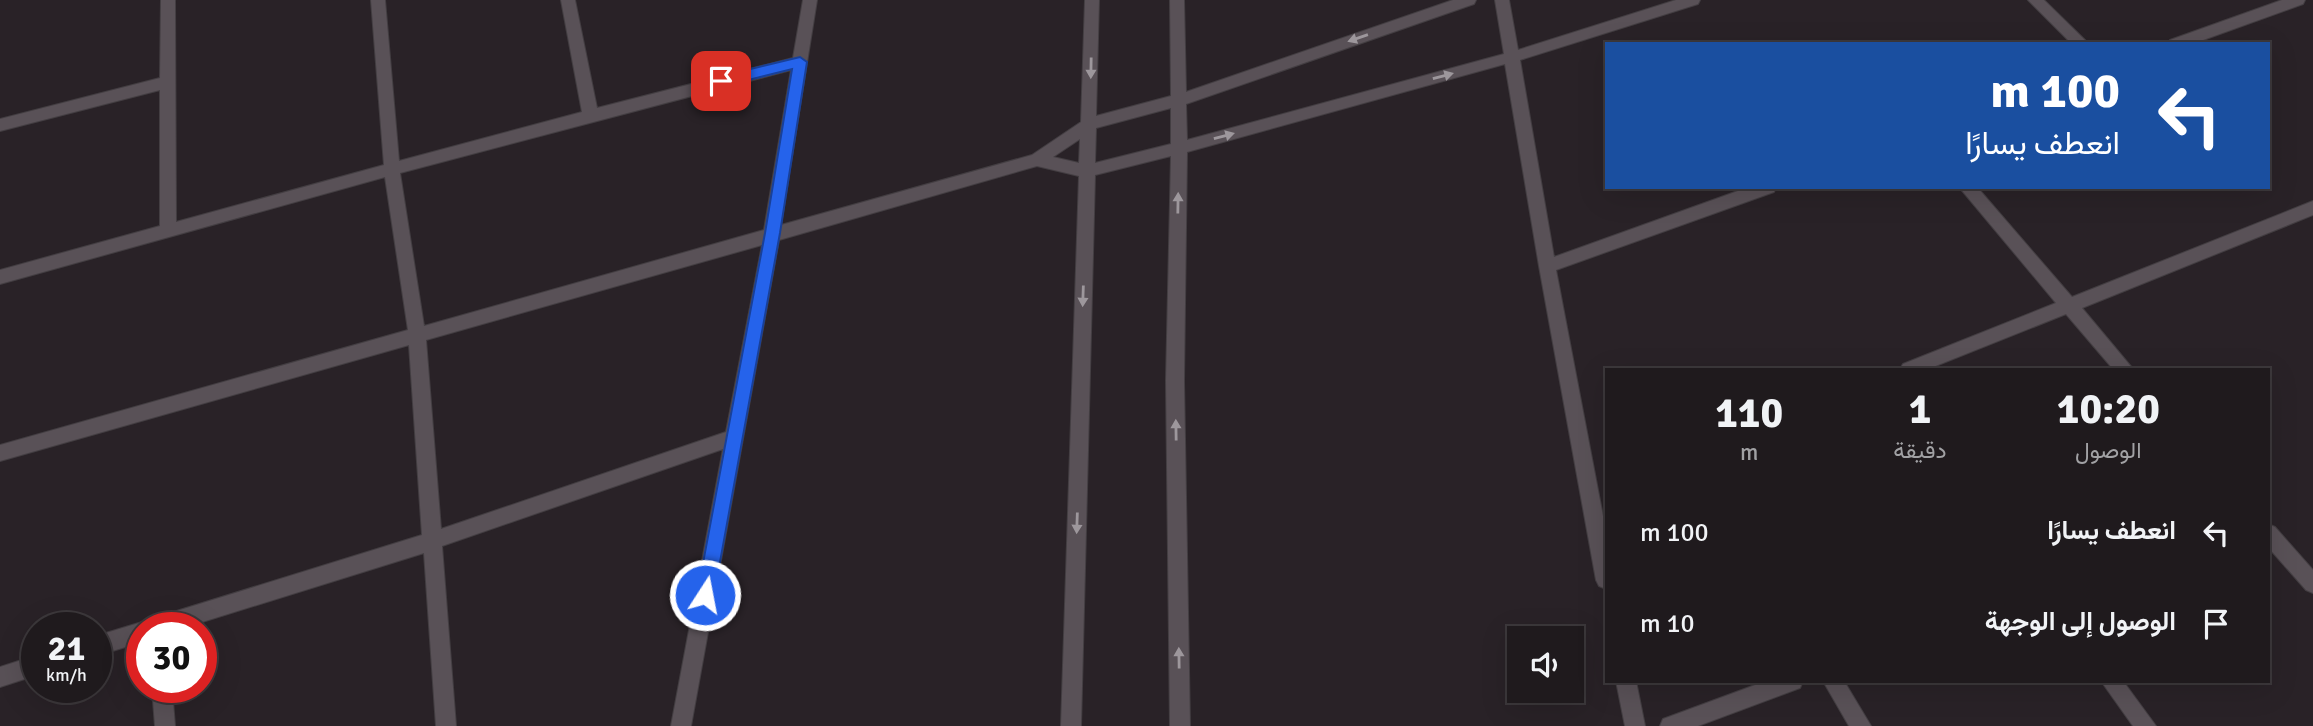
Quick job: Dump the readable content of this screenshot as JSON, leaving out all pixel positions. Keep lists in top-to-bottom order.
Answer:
{
  "page": {
    "turn": ["100 m", "انعطف يسارًا"],
    "eta": [
      "10:20",
      "الوصول",
      "1",
      "دقيقة",
      "110",
      "m"
    ],
    "list": [
      {
        "name": "انعطف يسارًا",
        "value": "100 m"
      },
      {
        "name": "الوصول إلى الوجهة",
        "value": "10 m"
      }
    ],
    "speed": "21 km/h",
    "limit": "30"
  }
}
